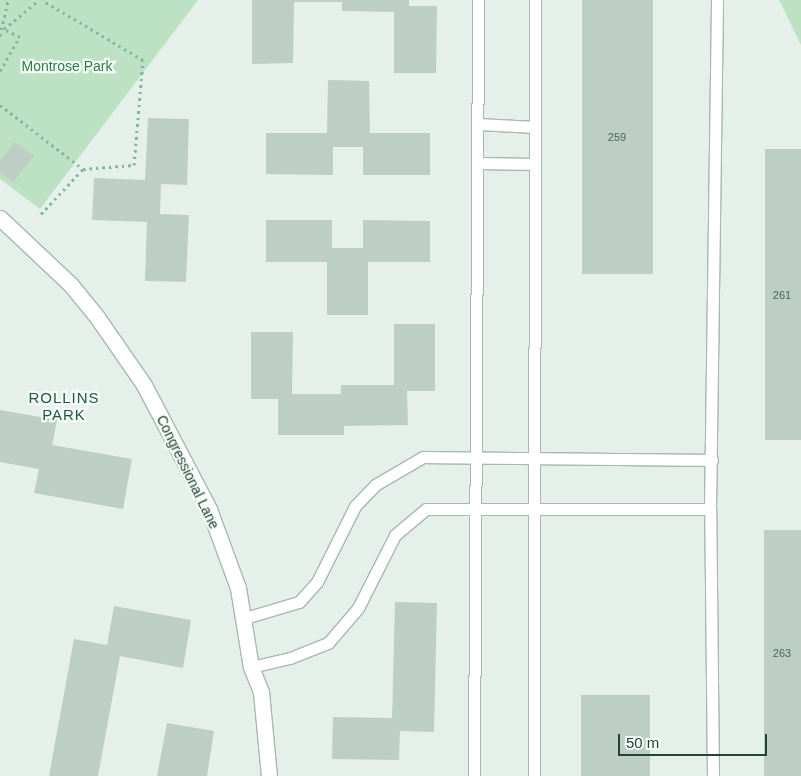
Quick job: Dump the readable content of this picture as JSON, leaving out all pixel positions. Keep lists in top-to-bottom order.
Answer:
{
  "streets": {
    "street": ["Congressional Lane"]
  },
  "districts": ["ROLLINS PARK"],
  "parks": ["Montrose Park"],
  "house_numbers": ["259", "261", "263"],
  "scale_bar": "50 m"
}
